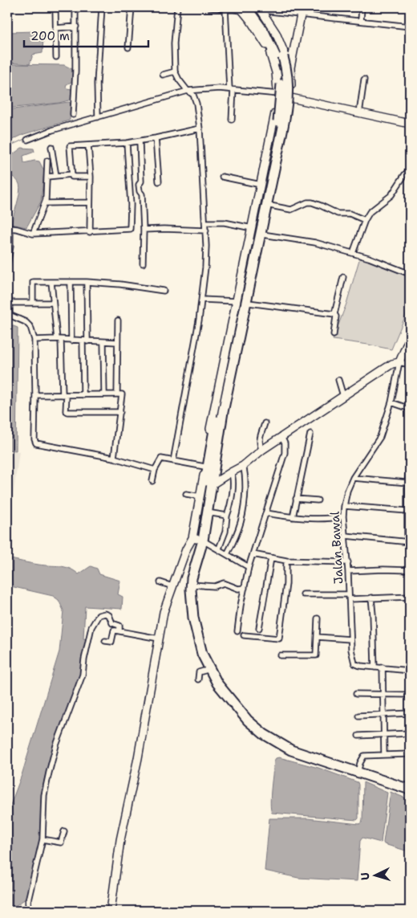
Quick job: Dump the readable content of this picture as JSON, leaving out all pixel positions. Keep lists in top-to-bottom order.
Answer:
{
  "streets": {
    "street": ["Jalan Bawal"]
  },
  "scale_bar": "200 m",
  "north": "left"
}
